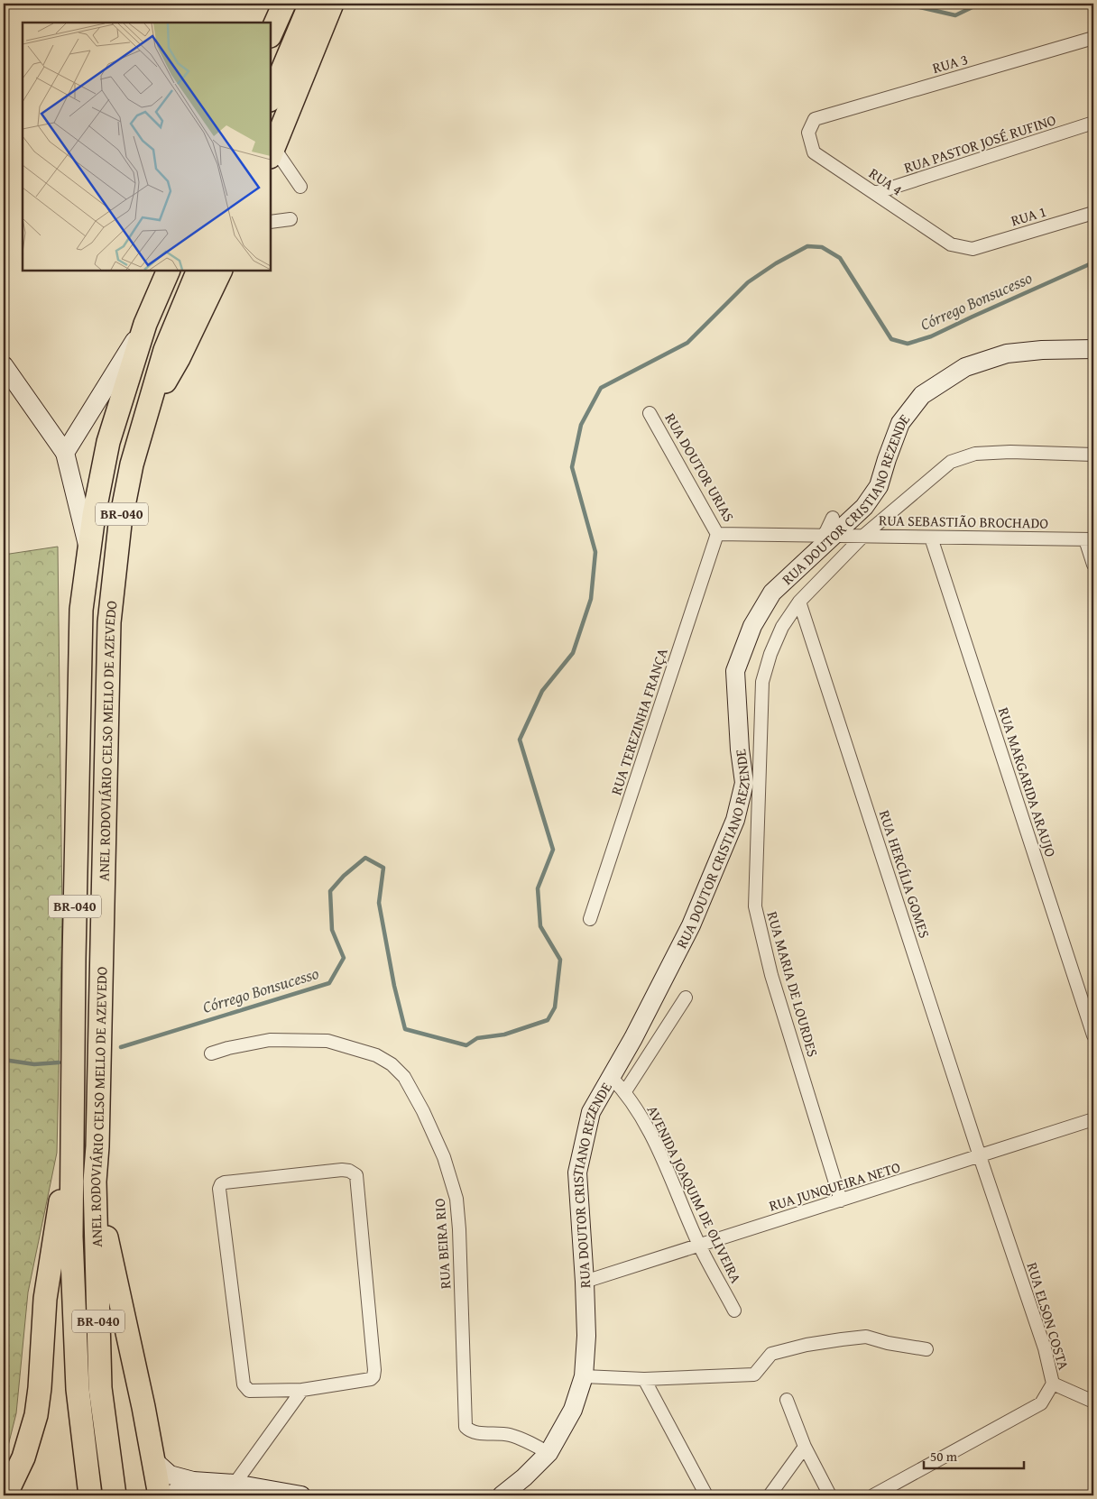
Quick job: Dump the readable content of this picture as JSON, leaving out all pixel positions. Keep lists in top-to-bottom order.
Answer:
{
  "streets": {
    "highway": ["BR-040", "ANEL RODOVIÁRIO CELSO MELLO DE AZEVEDO"],
    "street": [
      "RUA 3",
      "RUA PASTOR JOSÉ RUFINO",
      "RUA 4",
      "RUA 1",
      "RUA DOUTOR URIAS",
      "RUA DOUTOR CRISTIANO REZENDE",
      "RUA SEBASTIÃO BROCHADO",
      "RUA TEREZINHA FRANÇA",
      "RUA MARGARIDA ARAUJO",
      "RUA HERCÍLIA GOMES",
      "RUA MARIA DE LOURDES",
      "RUA JUNQUEIRA NETO",
      "AVENIDA JOAQUIM DE OLIVEIRA",
      "RUA BEIRA RIO",
      "RUA ELSON COSTA"
    ]
  },
  "crossings": [
    ["RUA 3", "RUA 4"],
    ["RUA PASTOR JOSÉ RUFINO", "RUA 4"],
    ["RUA 4", "RUA 1"],
    ["RUA DOUTOR URIAS", "RUA DOUTOR CRISTIANO REZENDE"],
    ["RUA DOUTOR URIAS", "RUA SEBASTIÃO BROCHADO"],
    ["RUA DOUTOR URIAS", "RUA TEREZINHA FRANÇA"],
    ["RUA DOUTOR CRISTIANO REZENDE", "RUA SEBASTIÃO BROCHADO"],
    ["RUA DOUTOR CRISTIANO REZENDE", "RUA JUNQUEIRA NETO"],
    ["RUA DOUTOR CRISTIANO REZENDE", "AVENIDA JOAQUIM DE OLIVEIRA"],
    ["RUA DOUTOR CRISTIANO REZENDE", "RUA BEIRA RIO"],
    ["RUA SEBASTIÃO BROCHADO", "RUA MARGARIDA ARAUJO"],
    ["RUA SEBASTIÃO BROCHADO", "RUA MARIA DE LOURDES"],
    ["RUA HERCÍLIA GOMES", "RUA MARIA DE LOURDES"],
    ["RUA HERCÍLIA GOMES", "RUA JUNQUEIRA NETO"],
    ["RUA HERCÍLIA GOMES", "RUA ELSON COSTA"],
    ["RUA MARIA DE LOURDES", "RUA JUNQUEIRA NETO"],
    ["RUA JUNQUEIRA NETO", "AVENIDA JOAQUIM DE OLIVEIRA"],
    ["RUA JUNQUEIRA NETO", "RUA ELSON COSTA"]
  ],
  "water": ["Córrego Bonsucesso"],
  "scale_bar": "50 m"
}
